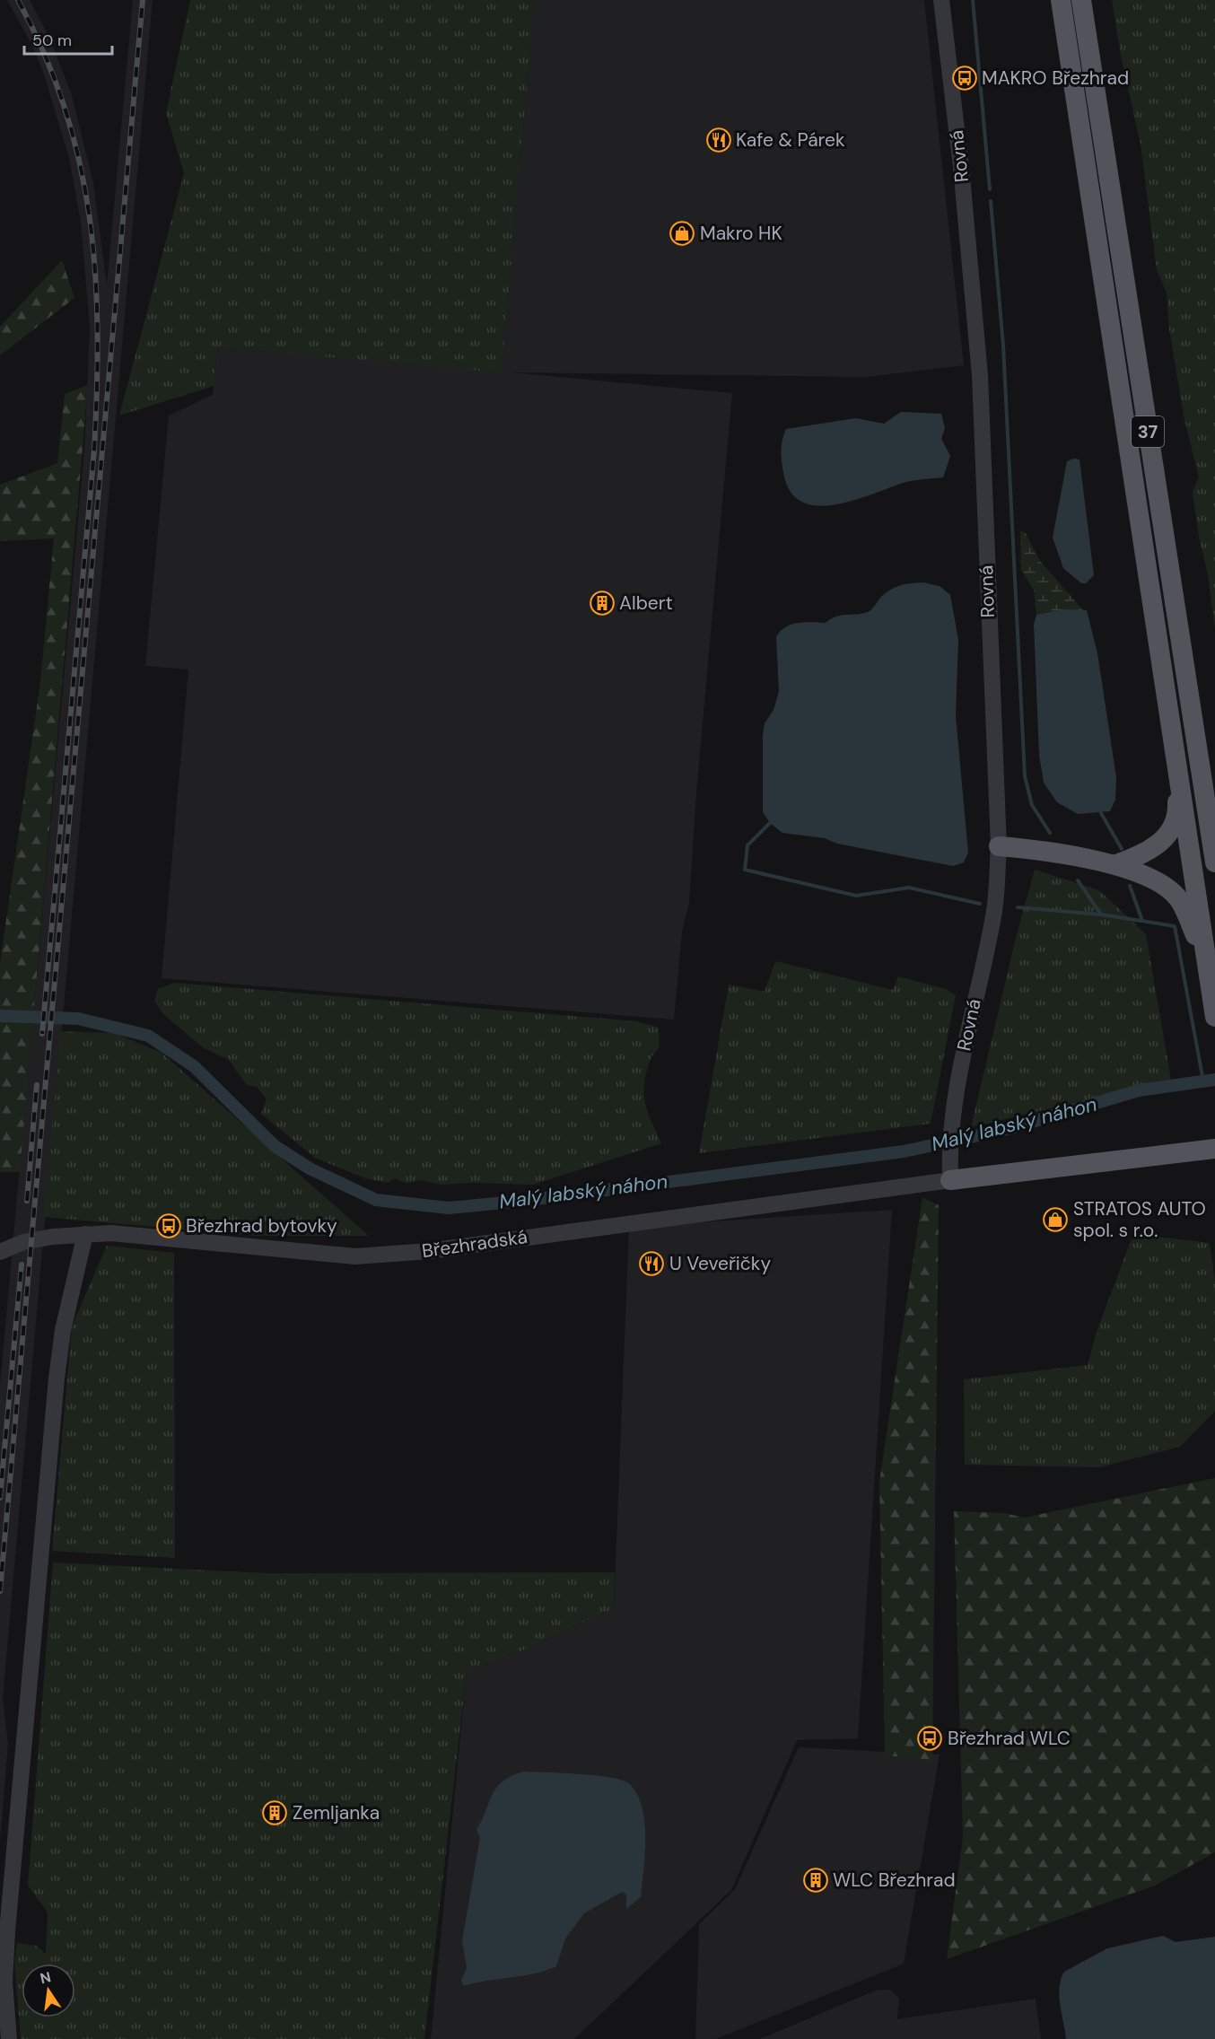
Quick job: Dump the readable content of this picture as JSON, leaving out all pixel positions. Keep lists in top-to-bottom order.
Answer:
{
  "streets": {
    "main road": ["37"],
    "street": ["Rovná", "Březhradská"]
  },
  "crossings": [
    ["Rovná", "Březhradská"]
  ],
  "water": ["Malý labský náhon"],
  "places": {
    "bus stop": ["MAKRO Březhrad", "Březhrad bytovky", "Březhrad WLC"],
    "restaurant": ["Kafe & Párek", "U Veveřičky"],
    "shop": ["Makro HK", "STRATOS AUTO spol. s r.o."],
    "building": ["Albert", "Zemljanka", "WLC Březhrad"]
  },
  "scale_bar": "50 m",
  "north": "top"
}
